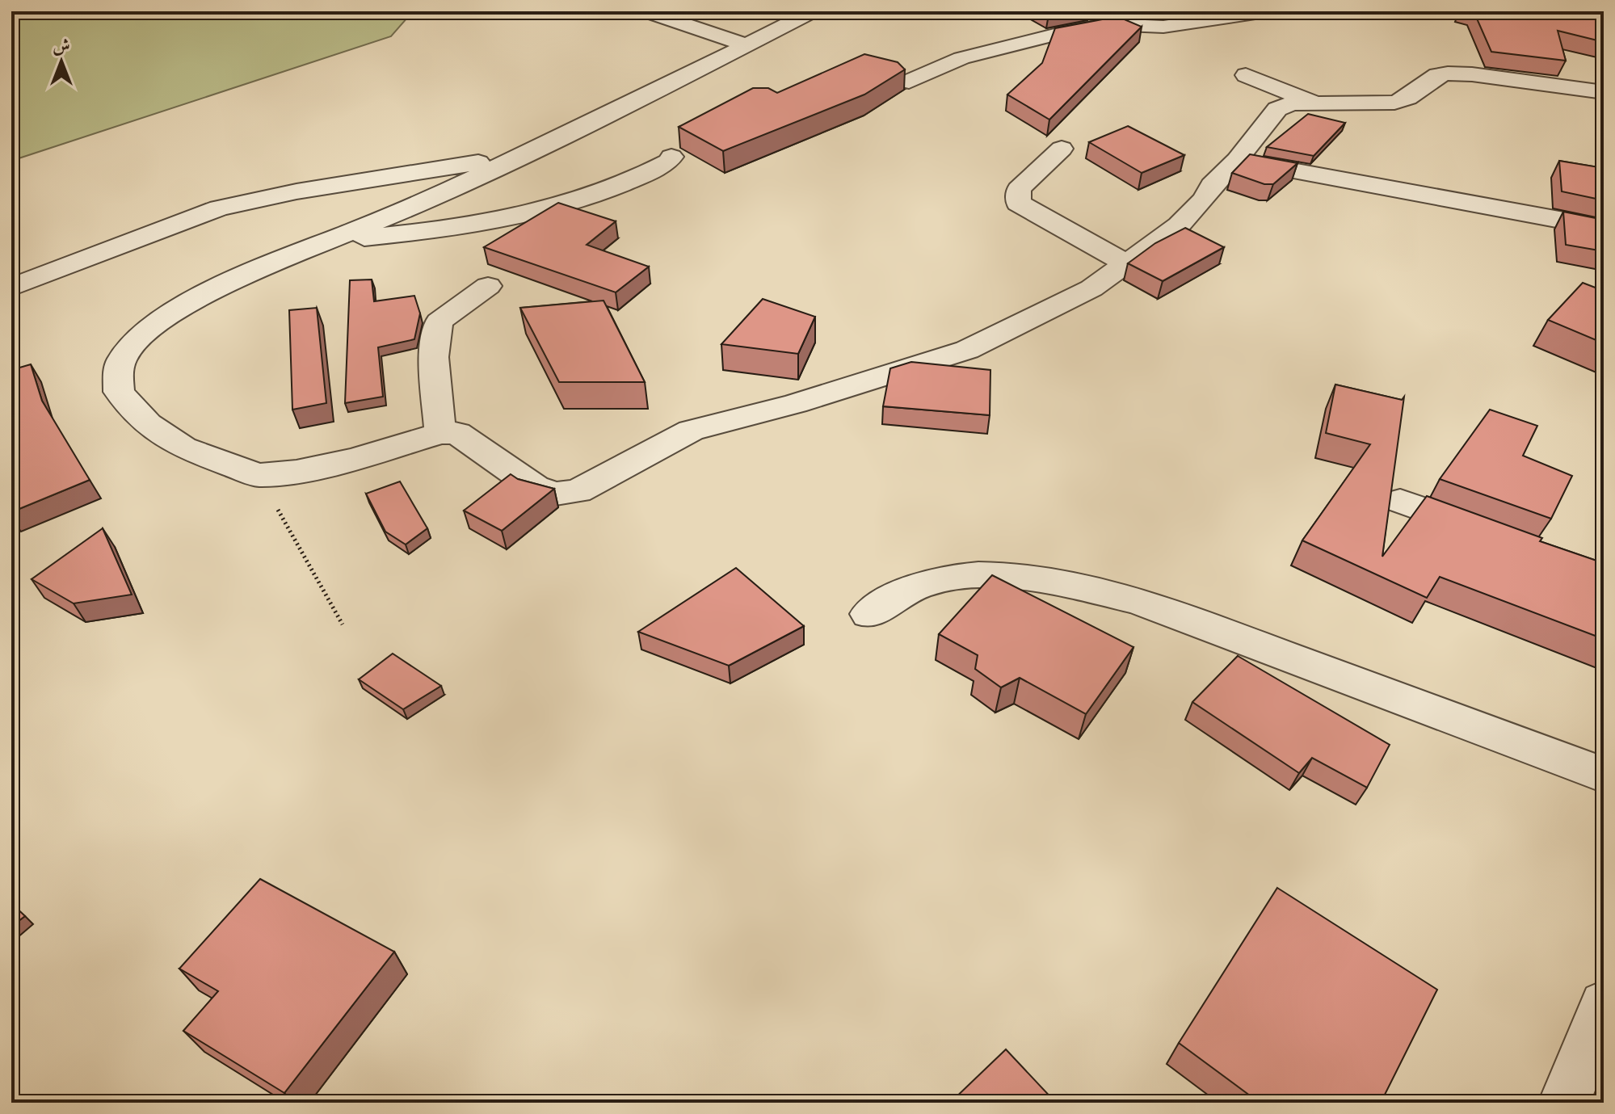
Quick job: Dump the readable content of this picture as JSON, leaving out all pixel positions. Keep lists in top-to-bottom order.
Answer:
{
  "north": "top"
}
